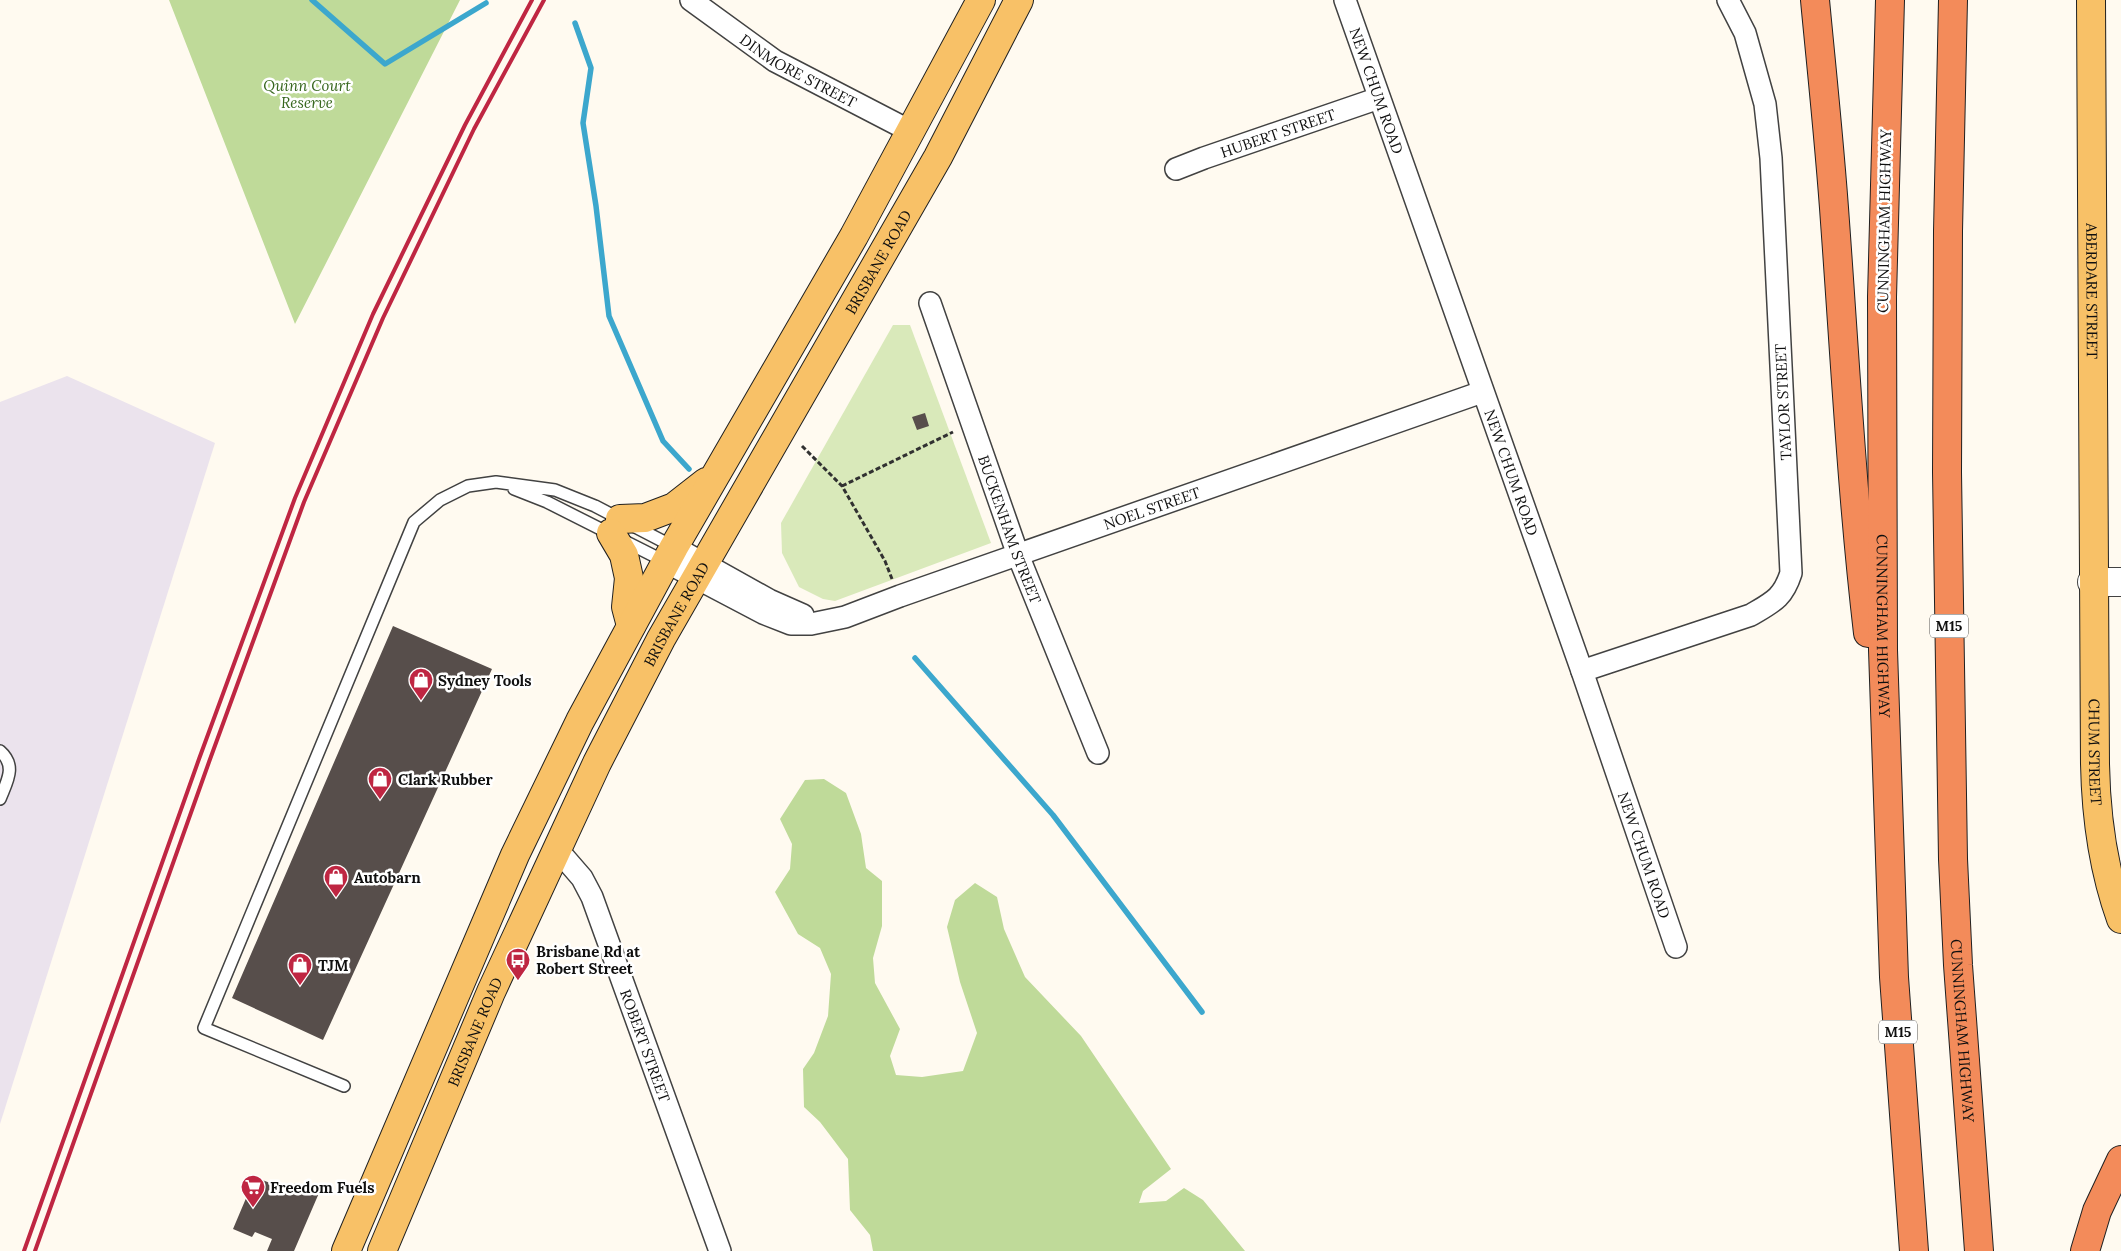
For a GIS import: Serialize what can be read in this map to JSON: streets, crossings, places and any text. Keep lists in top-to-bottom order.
{
  "streets": {
    "highway": ["CUNNINGHAM HIGHWAY", "M15"],
    "main road": ["BRISBANE ROAD", "ABERDARE STREET", "CHUM STREET"],
    "street": [
      "DINMORE STREET",
      "NEW CHUM ROAD",
      "HUBERT STREET",
      "TAYLOR STREET",
      "NOEL STREET",
      "BUCKENHAM STREET",
      "ROBERT STREET"
    ]
  },
  "crossings": [
    ["NEW CHUM ROAD", "HUBERT STREET"],
    ["NEW CHUM ROAD", "TAYLOR STREET"],
    ["NEW CHUM ROAD", "NOEL STREET"],
    ["BRISBANE ROAD", "NOEL STREET"],
    ["BRISBANE ROAD", "ROBERT STREET"],
    ["ABERDARE STREET", "CHUM STREET"],
    ["NOEL STREET", "BUCKENHAM STREET"]
  ],
  "parks": ["Quinn Court Reserve"],
  "places": {
    "shop": [
      "Sydney Tools",
      "Clark Rubber",
      "Autobarn",
      "TJM"
    ],
    "bus stop": ["Brisbane Rd at Robert Street"],
    "supermarket": ["Freedom Fuels"]
  }
}
